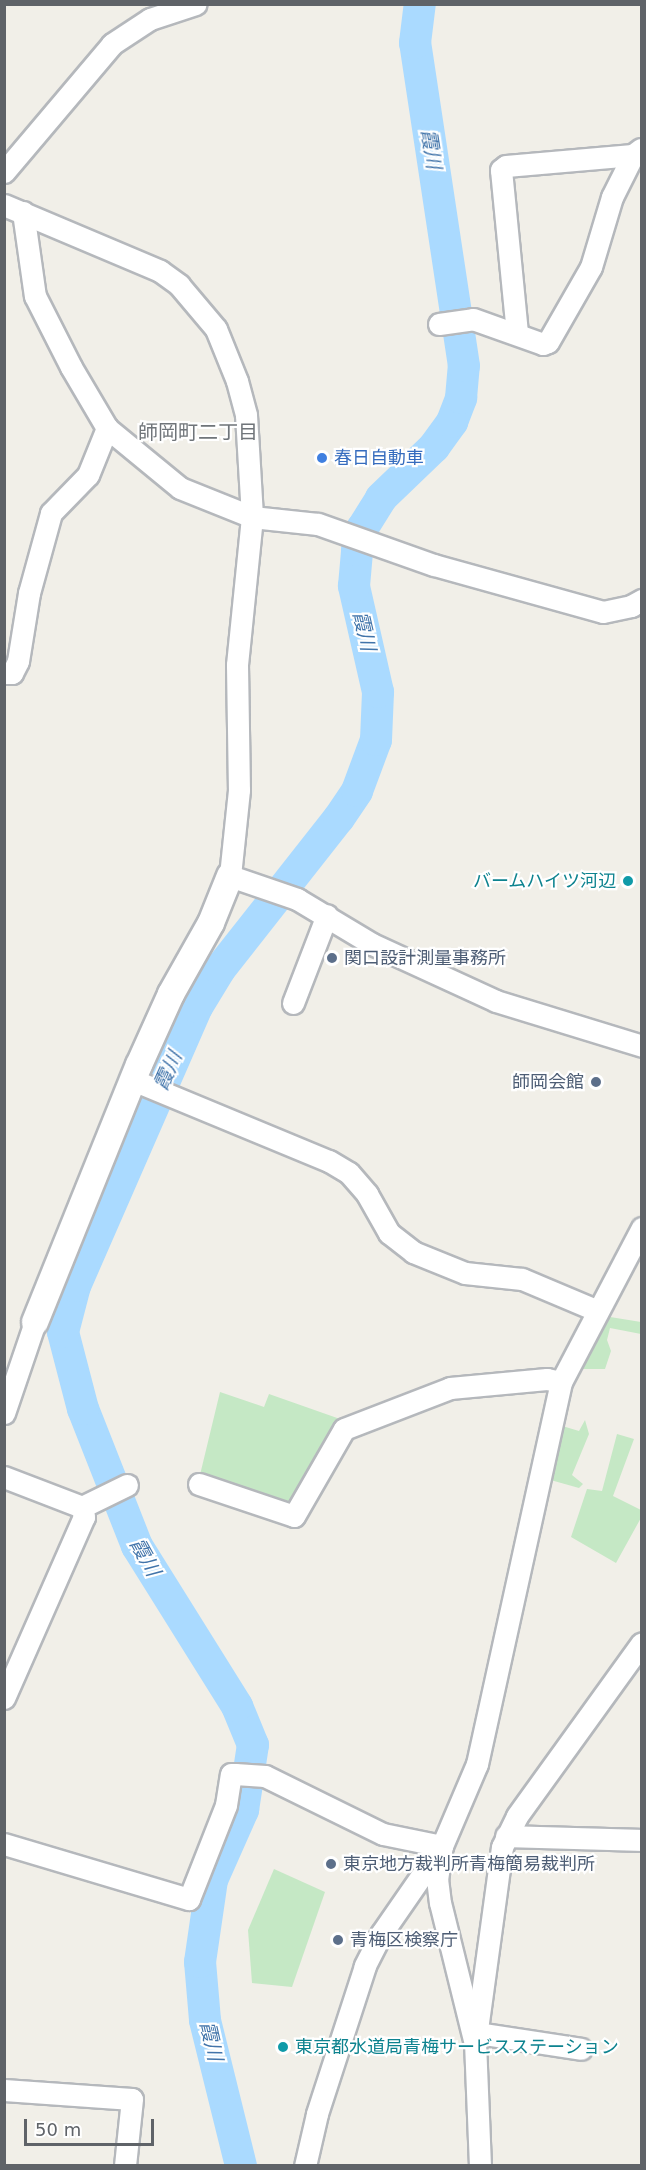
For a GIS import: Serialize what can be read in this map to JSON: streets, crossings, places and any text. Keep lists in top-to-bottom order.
{
  "districts": ["師岡町二丁目"],
  "water": ["霞川"],
  "places": [
    "春日自動車",
    "バームハイツ河辺",
    "関口設計測量事務所",
    "師岡会館",
    "東京地方裁判所青梅簡易裁判所",
    "青梅区検察庁",
    "東京都水道局青梅サービスステーション"
  ],
  "scale_bar": "50 m"
}
